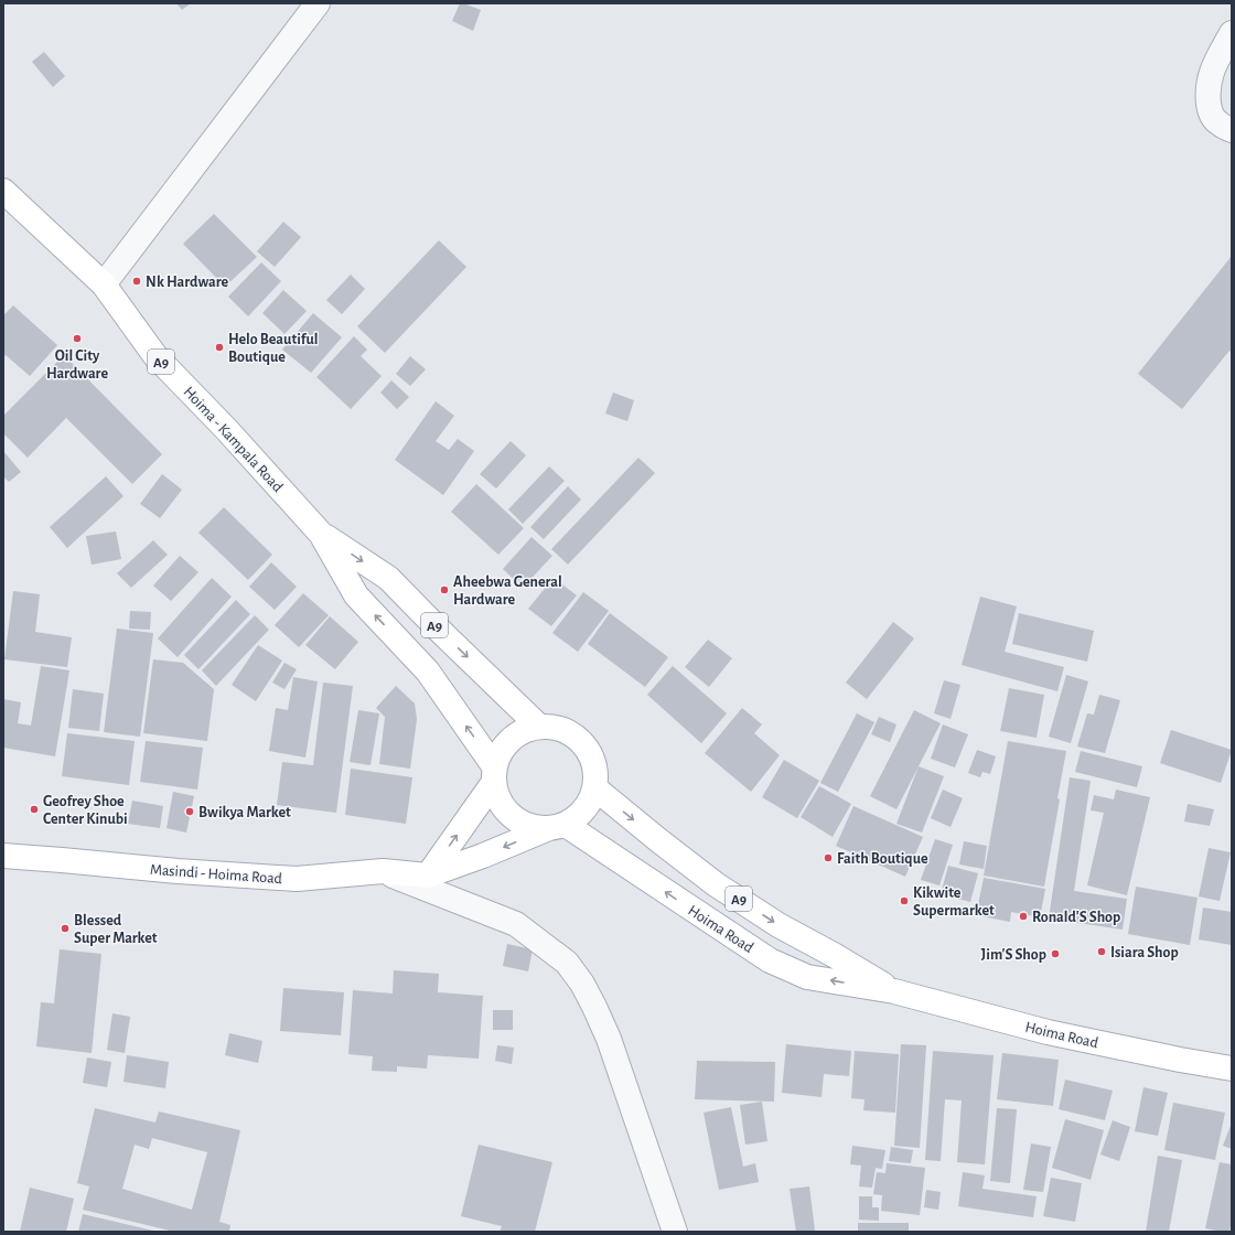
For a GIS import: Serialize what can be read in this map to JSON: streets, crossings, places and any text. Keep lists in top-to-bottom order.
{
  "streets": {
    "main road": [
      "A9",
      "Hoima - Kampala Road",
      "Masindi - Hoima Road",
      "Hoima Road"
    ]
  },
  "crossings": [
    ["A9", "Hoima - Kampala Road"],
    ["A9", "Masindi - Hoima Road"],
    ["A9", "Hoima Road"],
    ["Hoima - Kampala Road", "Masindi - Hoima Road"],
    ["Hoima - Kampala Road", "Hoima Road"],
    ["Masindi - Hoima Road", "Hoima Road"]
  ],
  "places": [
    "Nk Hardware",
    "Oil City Hardware",
    "Helo Beautiful Boutique",
    "Aheebwa General Hardware",
    "Geofrey Shoe Center Kinubi",
    "Bwikya Market",
    "Faith Boutique",
    "Kikwite Supermarket",
    "Ronald'S Shop",
    "Blessed Super Market",
    "Isiara Shop",
    "Jim'S Shop"
  ]
}
